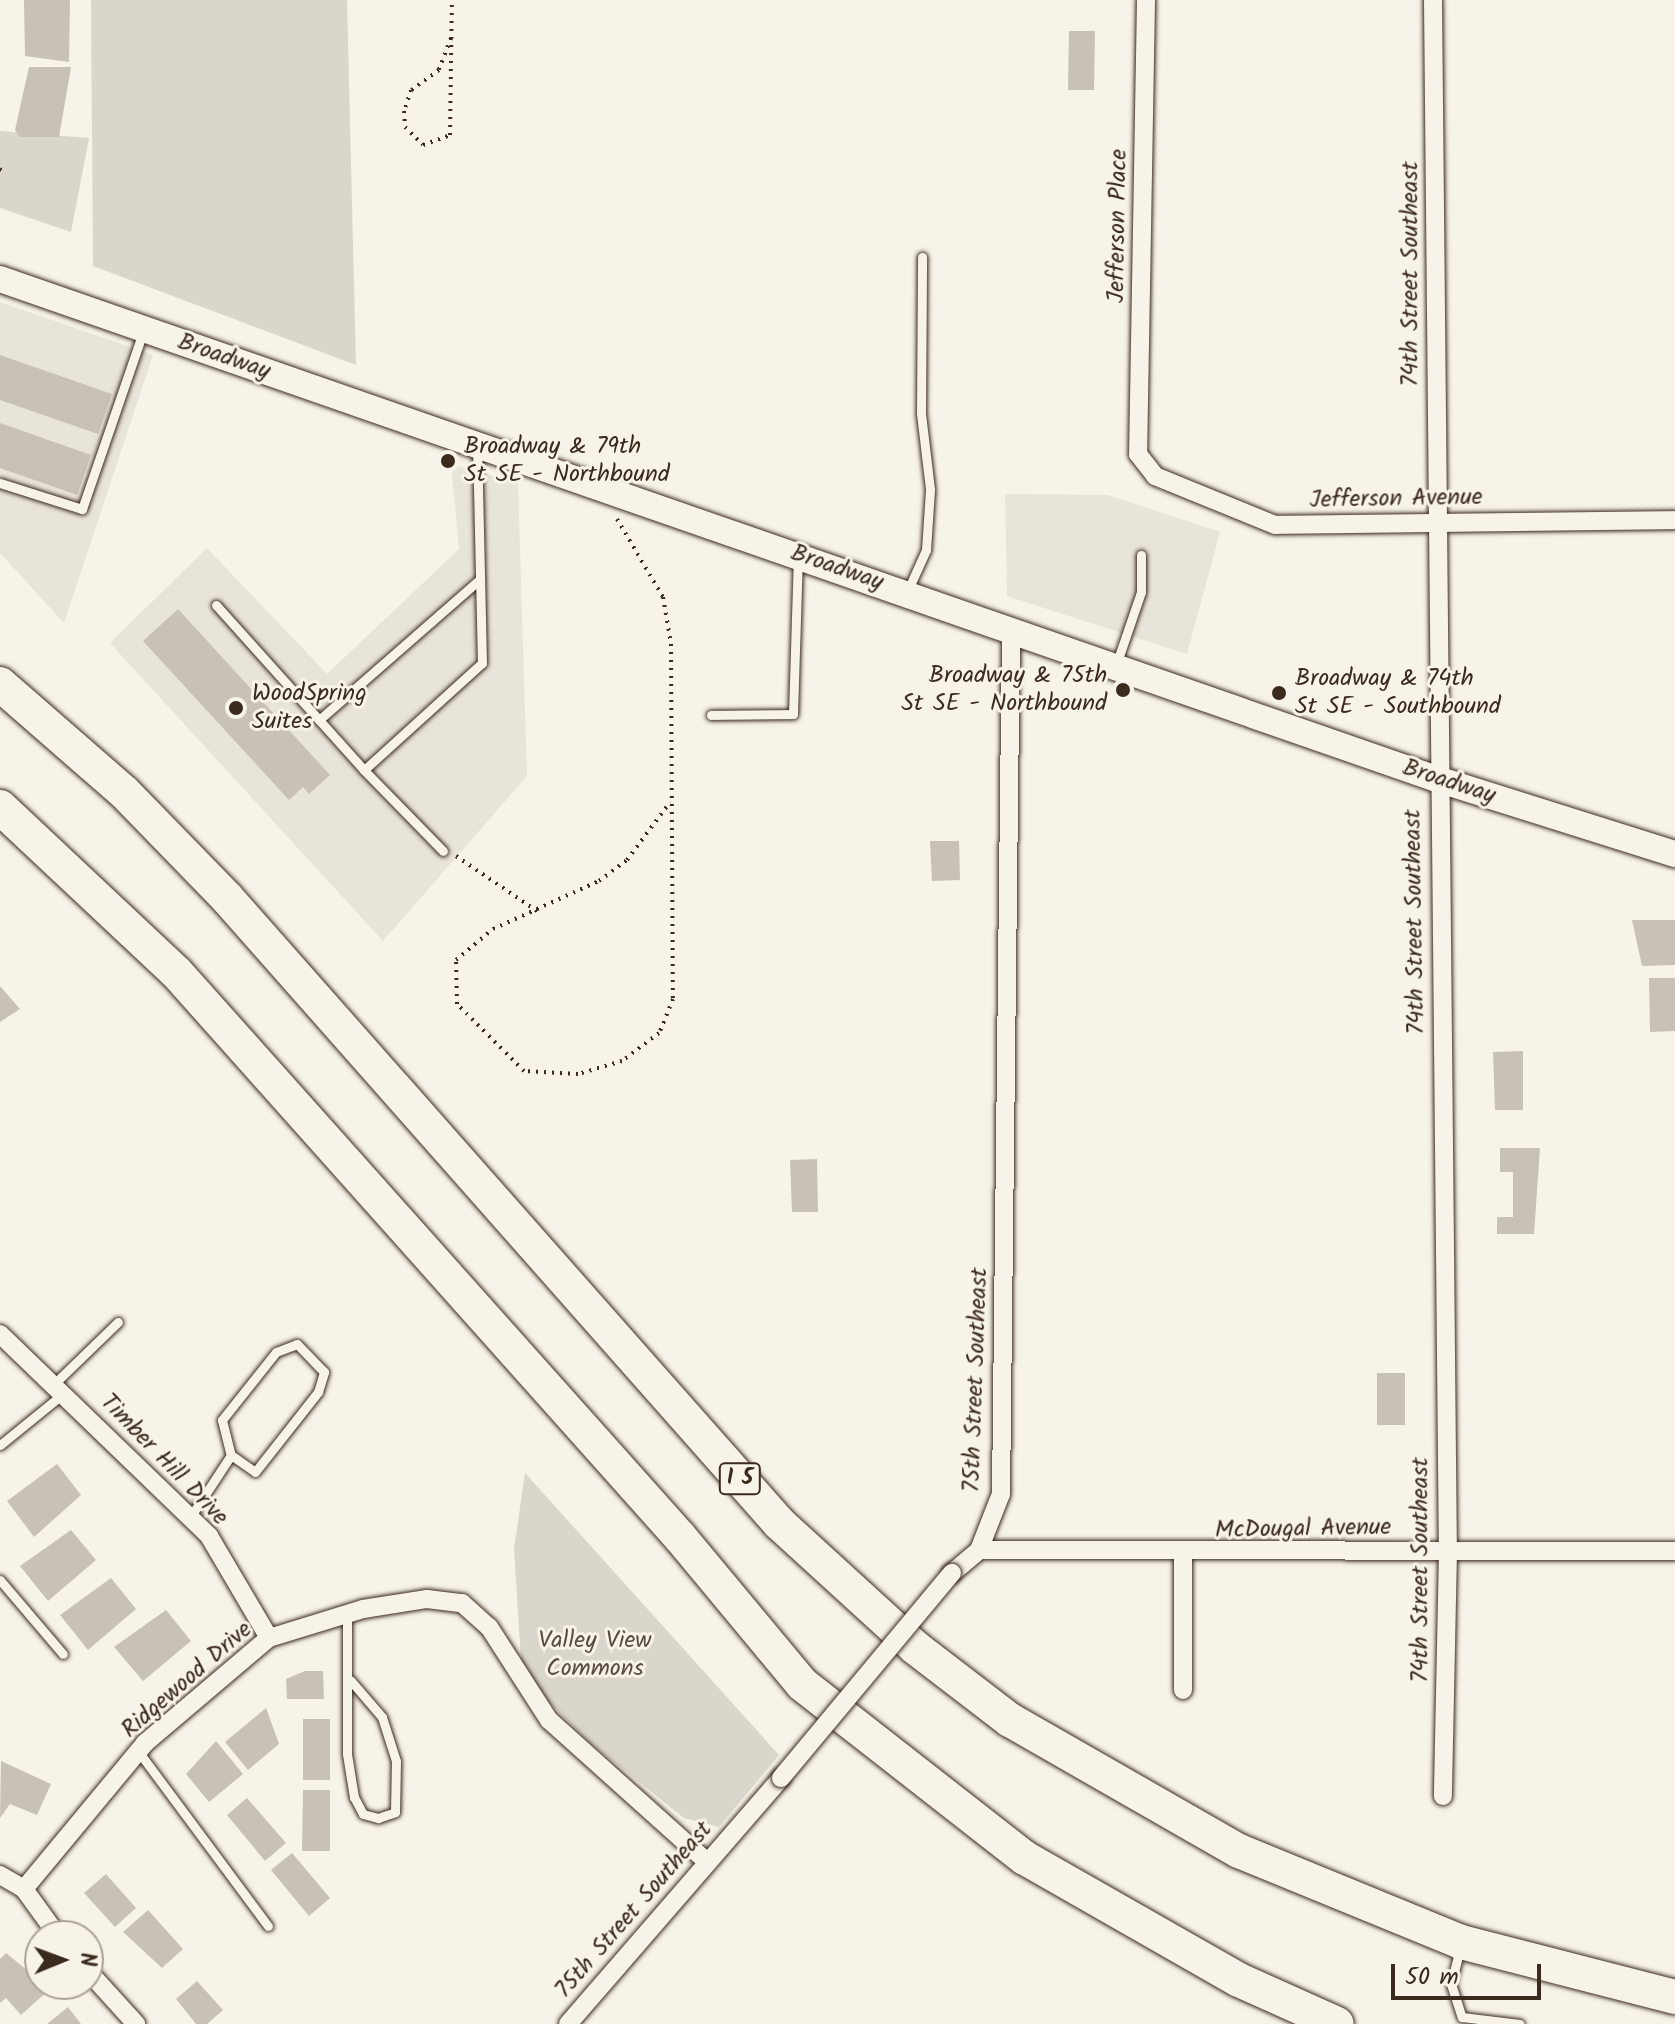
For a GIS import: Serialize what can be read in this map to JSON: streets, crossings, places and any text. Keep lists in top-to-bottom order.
{
  "streets": {
    "highway": ["I 5"],
    "street": [
      "Jefferson Place",
      "74th Street Southeast",
      "Broadway",
      "Jefferson Avenue",
      "75th Street Southeast",
      "Timber Hill Drive",
      "McDougal Avenue",
      "Ridgewood Drive"
    ]
  },
  "crossings": [
    ["Jefferson Place", "Jefferson Avenue"],
    ["74th Street Southeast", "Broadway"],
    ["74th Street Southeast", "Jefferson Avenue"],
    ["74th Street Southeast", "McDougal Avenue"],
    ["Broadway", "75th Street Southeast"],
    ["75th Street Southeast", "McDougal Avenue"],
    ["75th Street Southeast", "Ridgewood Drive"],
    ["Timber Hill Drive", "Ridgewood Drive"]
  ],
  "parks": ["Valley View Commons"],
  "places": [
    "Broadway & 79th St SE - Northbound",
    "Broadway & 75th St SE - Northbound",
    "Broadway & 74th St SE - Southbound",
    "WoodSpring Suites"
  ],
  "scale_bar": "50 m",
  "north": "right"
}
